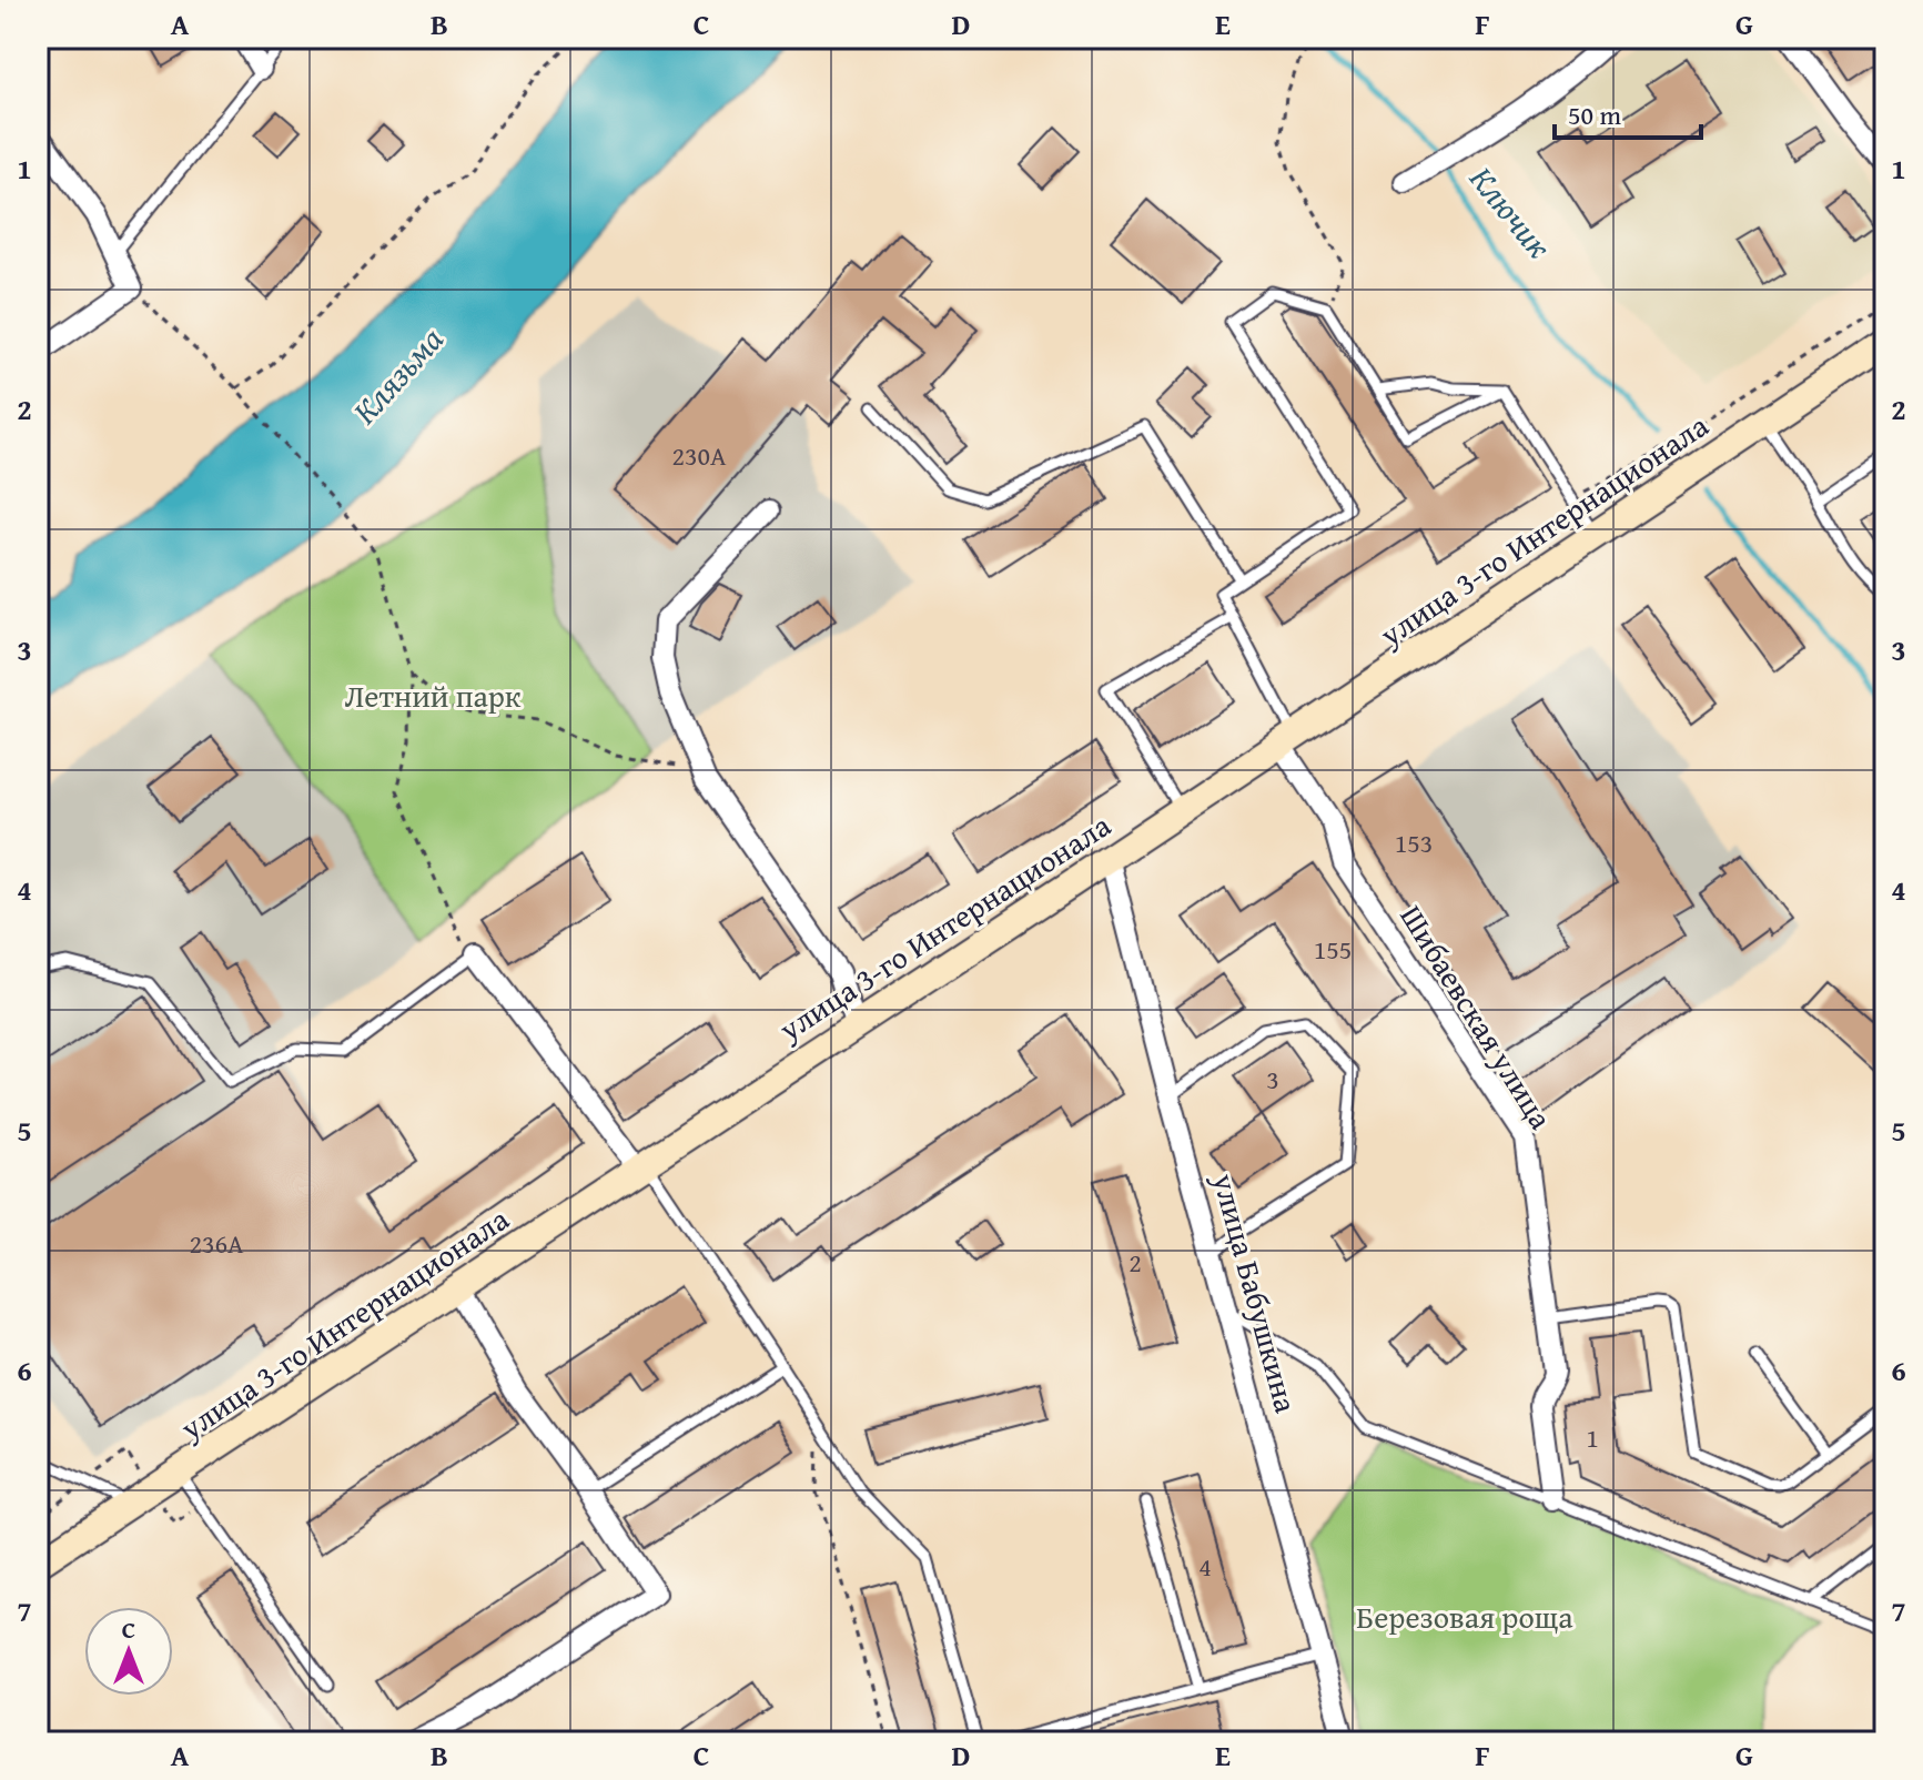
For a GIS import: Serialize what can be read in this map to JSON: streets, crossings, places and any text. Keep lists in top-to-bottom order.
{
  "streets": {
    "main road": ["улица 3-го Интернационала"],
    "street": ["Шибаевская улица", "улица Бабушкина"]
  },
  "crossings": [
    ["улица 3-го Интернационала", "Шибаевская улица"],
    ["улица 3-го Интернационала", "улица Бабушкина"]
  ],
  "water": ["Ключик", "Клязьма"],
  "parks": ["Летний парк", "Березовая роща"],
  "house_numbers": [
    "230А",
    "153",
    "155",
    "3",
    "236А",
    "2",
    "1",
    "4"
  ],
  "scale_bar": "50 m",
  "north": "top",
  "grid": {
    "columns": [
      "A",
      "B",
      "C",
      "D",
      "E",
      "F",
      "G"
    ],
    "rows": [
      "1",
      "2",
      "3",
      "4",
      "5",
      "6",
      "7"
    ]
  }
}
